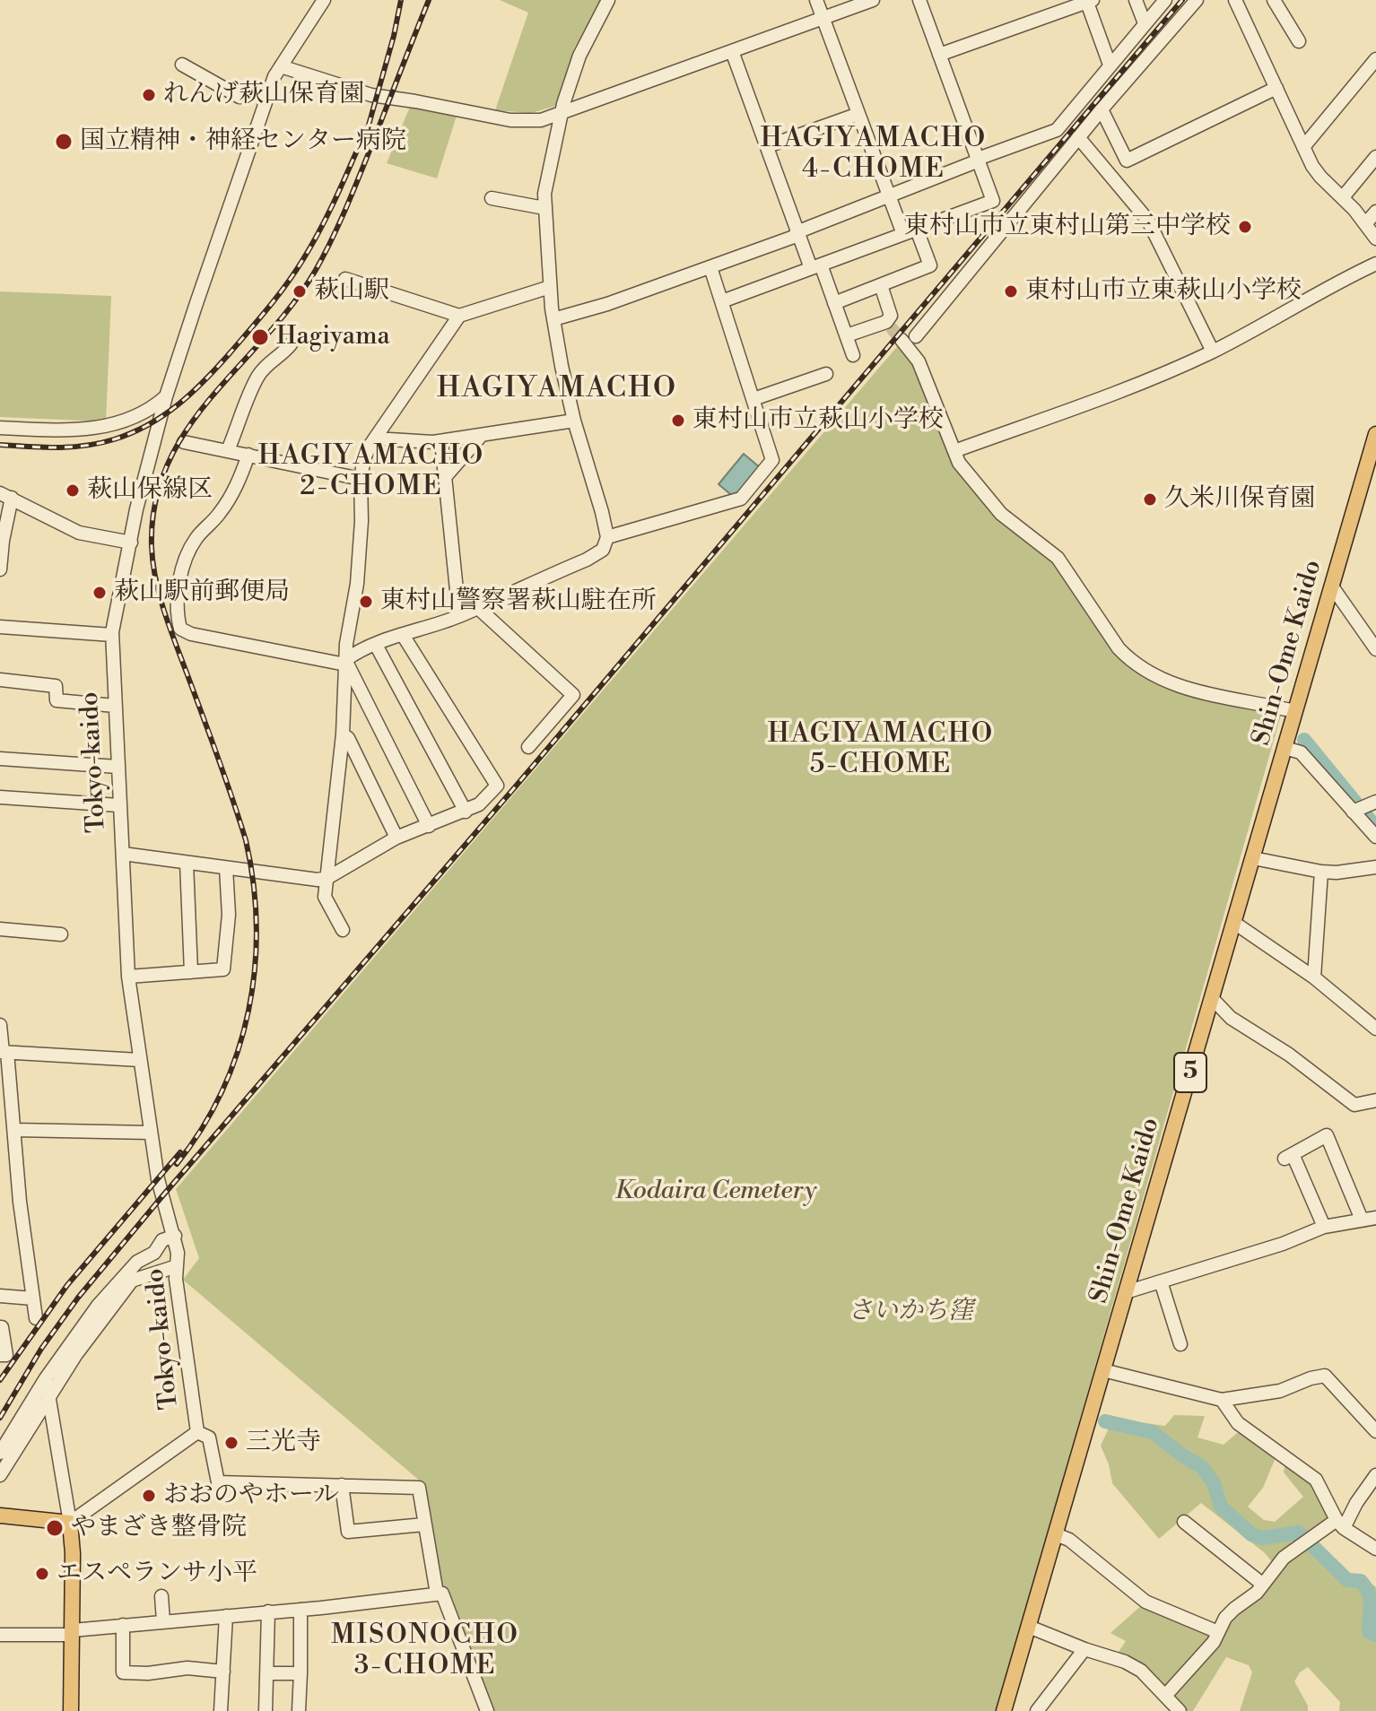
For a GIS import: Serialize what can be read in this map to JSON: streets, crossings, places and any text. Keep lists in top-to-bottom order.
{
  "streets": {
    "main road": ["Shin-Ome Kaido", "5"],
    "street": ["Tokyo-kaido"]
  },
  "districts": [
    "HAGIYAMACHO 4-CHOME",
    "HAGIYAMACHO",
    "HAGIYAMACHO 2-CHOME",
    "HAGIYAMACHO 5-CHOME",
    "MISONOCHO 3-CHOME"
  ],
  "parks": ["Kodaira Cemetery", "さいかち窪"],
  "places": [
    "れんげ萩山保育園",
    "国立精神・神経センター病院",
    "東村山市立東村山第三中学校",
    "萩山駅",
    "東村山市立東萩山小学校",
    "Hagiyama",
    "東村山市立萩山小学校",
    "萩山保線区",
    "久米川保育園",
    "萩山駅前郵便局",
    "東村山警察署萩山駐在所",
    "三光寺",
    "おおのやホール",
    "やまざき整骨院",
    "エスペランサ小平"
  ]
}
